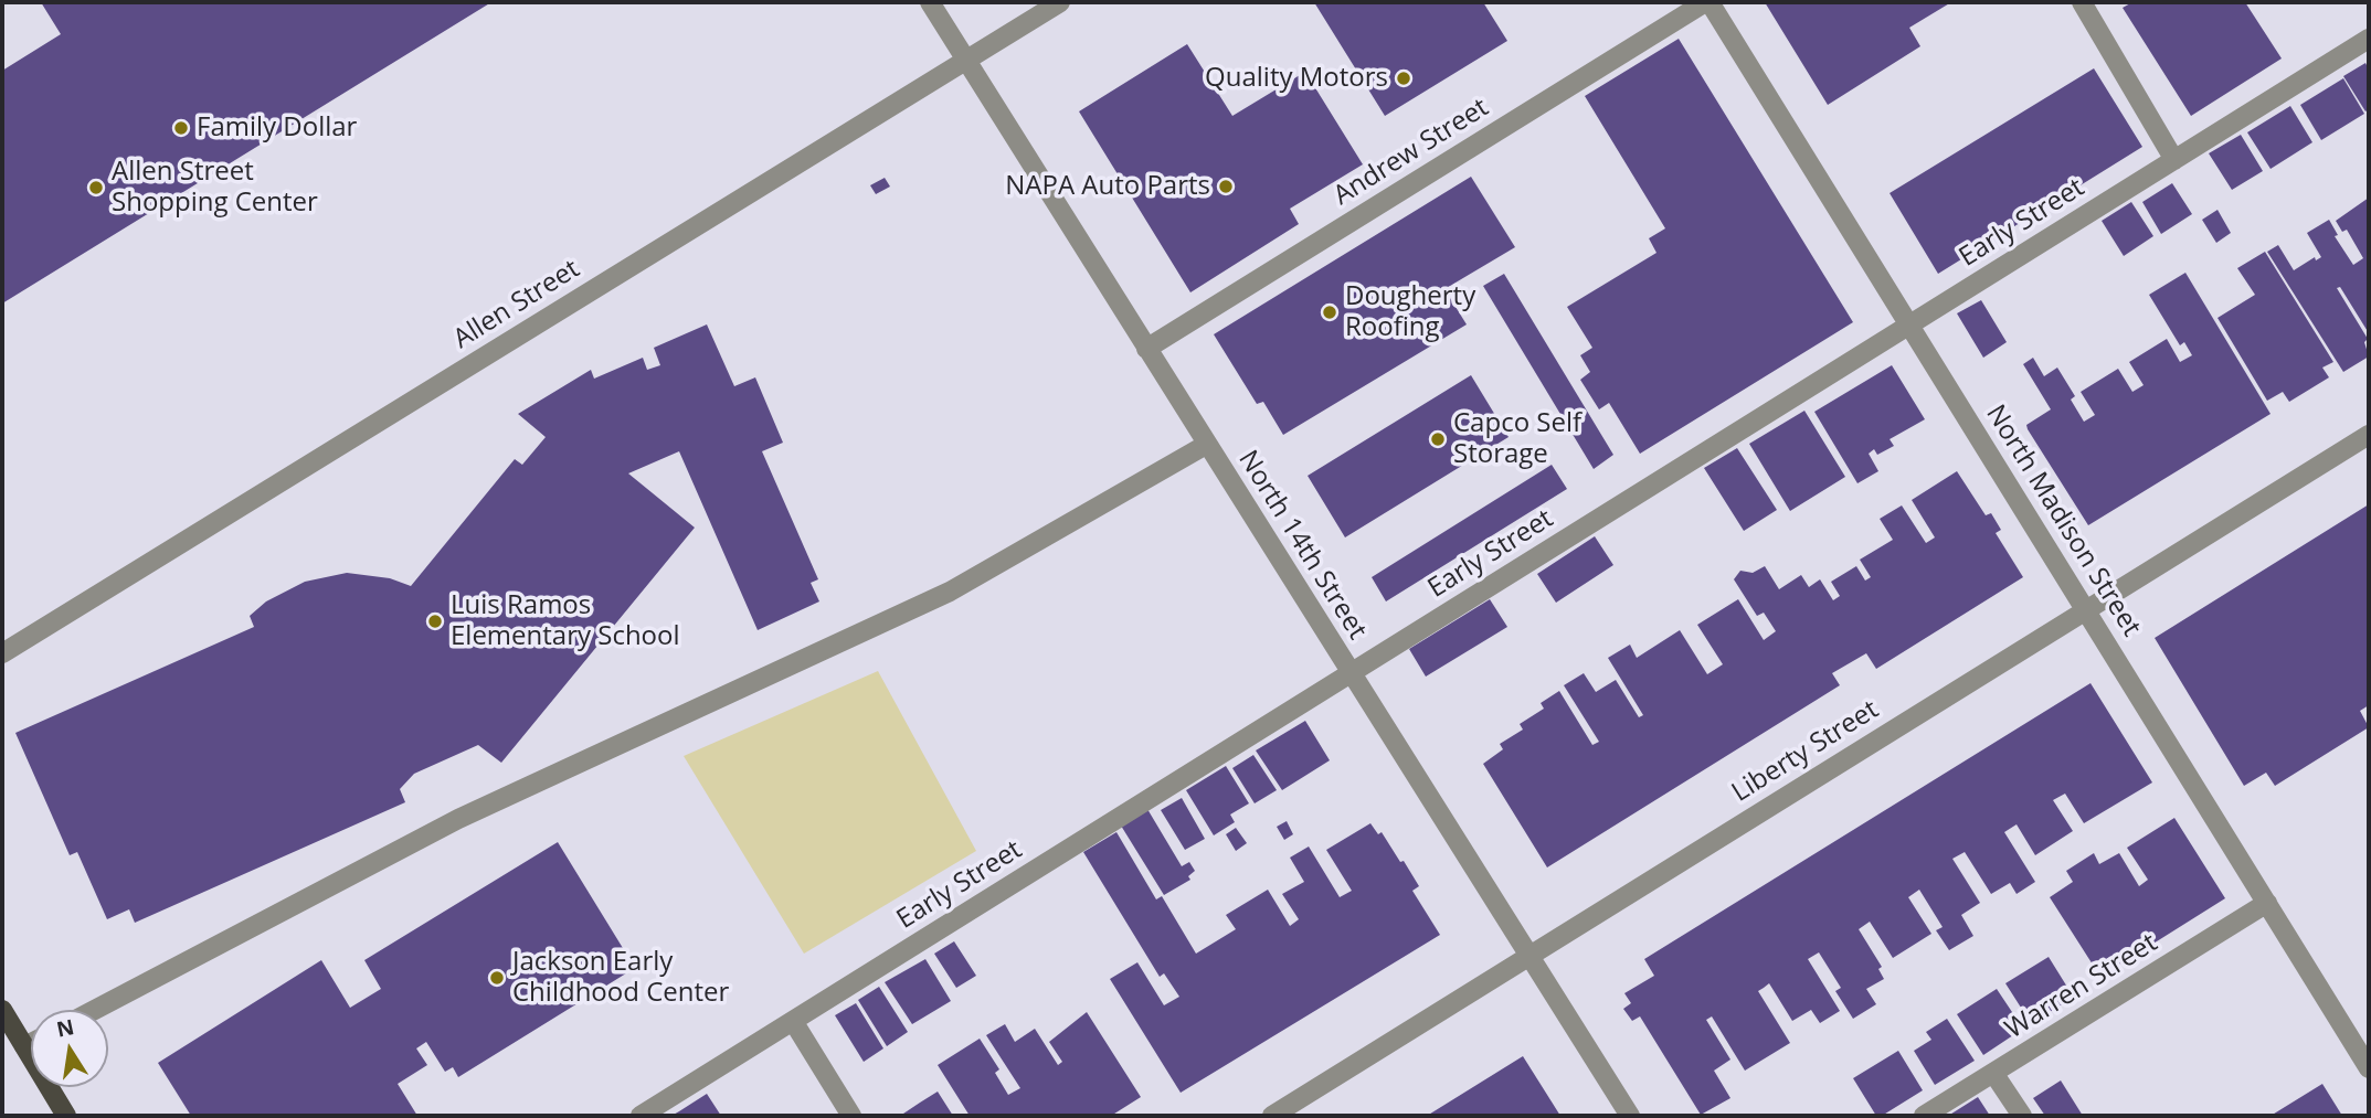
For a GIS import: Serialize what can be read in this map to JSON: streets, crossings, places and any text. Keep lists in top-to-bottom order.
{
  "streets": {
    "street": [
      "Andrew Street",
      "Early Street",
      "Allen Street",
      "North Madison Street",
      "North 14th Street",
      "Liberty Street",
      "Warren Street"
    ]
  },
  "crossings": [
    ["Andrew Street", "North Madison Street"],
    ["Andrew Street", "North 14th Street"],
    ["Early Street", "North Madison Street"],
    ["Early Street", "North 14th Street"],
    ["Allen Street", "North 14th Street"],
    ["North Madison Street", "Liberty Street"],
    ["North Madison Street", "Warren Street"],
    ["North 14th Street", "Liberty Street"]
  ],
  "places": [
    "Quality Motors",
    "Family Dollar",
    "NAPA Auto Parts",
    "Allen Street Shopping Center",
    "Dougherty Roofing",
    "Capco Self Storage",
    "Luis Ramos Elementary School",
    "Jackson Early Childhood Center"
  ],
  "north": "top"
}
